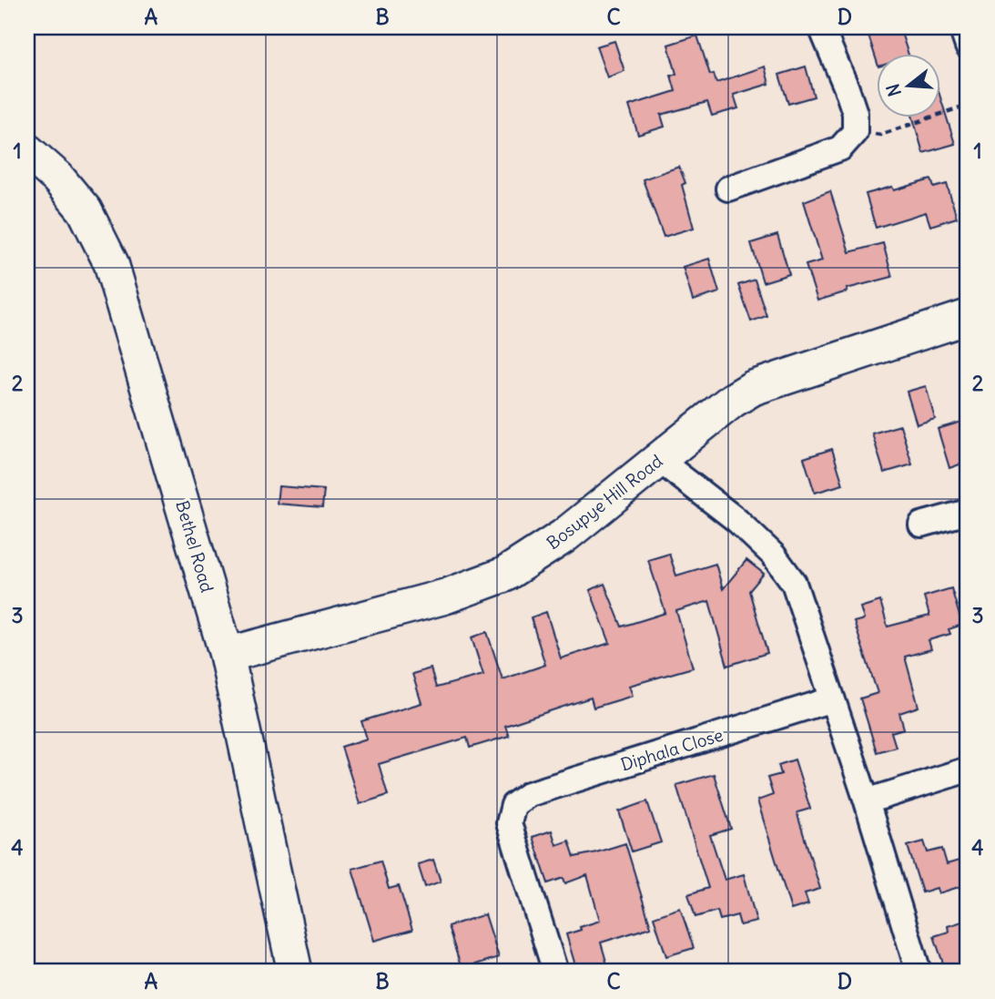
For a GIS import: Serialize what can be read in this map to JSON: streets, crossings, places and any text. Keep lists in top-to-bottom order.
{
  "streets": {
    "street": ["Bosupye Hill Road", "Bethel Road", "Diphala Close"]
  },
  "crossings": [
    ["Bosupye Hill Road", "Bethel Road"]
  ],
  "north": "left",
  "grid": {
    "columns": [
      "A",
      "B",
      "C",
      "D"
    ],
    "rows": [
      "1",
      "2",
      "3",
      "4"
    ]
  }
}
